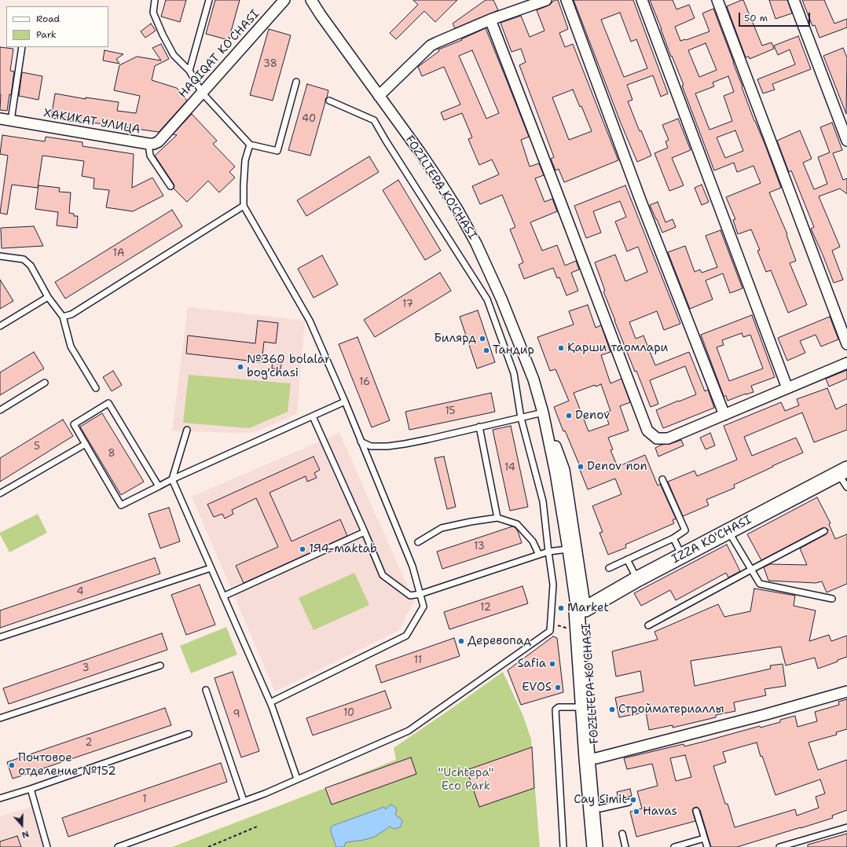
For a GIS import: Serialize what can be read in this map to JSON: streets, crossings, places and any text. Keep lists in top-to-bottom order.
{
  "streets": {
    "main road": ["FOZILTEPA KO'CHASI", "IZZA KO'CHASI"],
    "street": ["HAQIQAT KO'CHASI", "ХАКИКАТ УЛИЦА"]
  },
  "crossings": [
    ["HAQIQAT KO'CHASI", "ХАКИКАТ УЛИЦА"],
    ["FOZILTEPA KO'CHASI", "IZZA KO'CHASI"]
  ],
  "parks": ["\"Uchtepa\" Eco Park"],
  "places": [
    "Билярд",
    "Қарши таомлари",
    "Тандир",
    "№360 bolalar bog'chasi",
    "Denov",
    "Denov non",
    "194-maktab",
    "Market",
    "Деревопад",
    "Safia",
    "EVOS",
    "Стройматериаллы",
    "Почтовое отделение №152",
    "Cay Simit",
    "Havas"
  ],
  "house_numbers": [
    "38",
    "40",
    "1А",
    "17",
    "16",
    "15",
    "5",
    "8",
    "14",
    "13",
    "4",
    "12",
    "11",
    "3",
    "10",
    "9",
    "2",
    "1"
  ],
  "legend": ["Road", "Park"],
  "scale_bar": "50 m",
  "north": "bottom"
}
